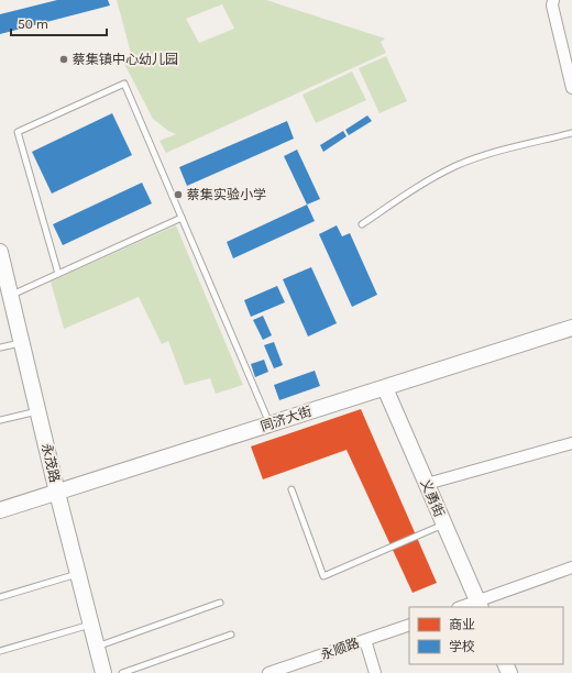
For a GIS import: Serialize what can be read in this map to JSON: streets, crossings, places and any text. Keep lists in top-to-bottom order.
{
  "streets": {
    "street": [
      "同济大街",
      "永茂路",
      "义勇街",
      "永顺路"
    ]
  },
  "crossings": [
    ["同济大街", "永茂路"],
    ["同济大街", "义勇街"]
  ],
  "places": ["蔡集镇中心幼儿园", "蔡集实验小学"],
  "legend": ["商业", "学校"],
  "scale_bar": "50 m"
}
